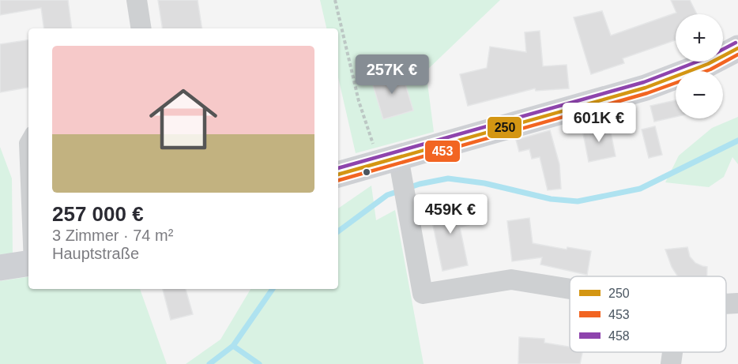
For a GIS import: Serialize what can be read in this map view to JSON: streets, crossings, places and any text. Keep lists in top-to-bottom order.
{
  "lines": ["transit line 458", "transit line 250", "transit line 453"],
  "legend": ["250", "453", "458"],
  "page": {
    "map_buttons": ["+", "−"],
    "list": [
      {
        "name": "257 000 €",
        "note": "3 Zimmer · 74 m² · Hauptstraße"
      }
    ],
    "price": ["257K €", "601K €", "459K €"]
  }
}
